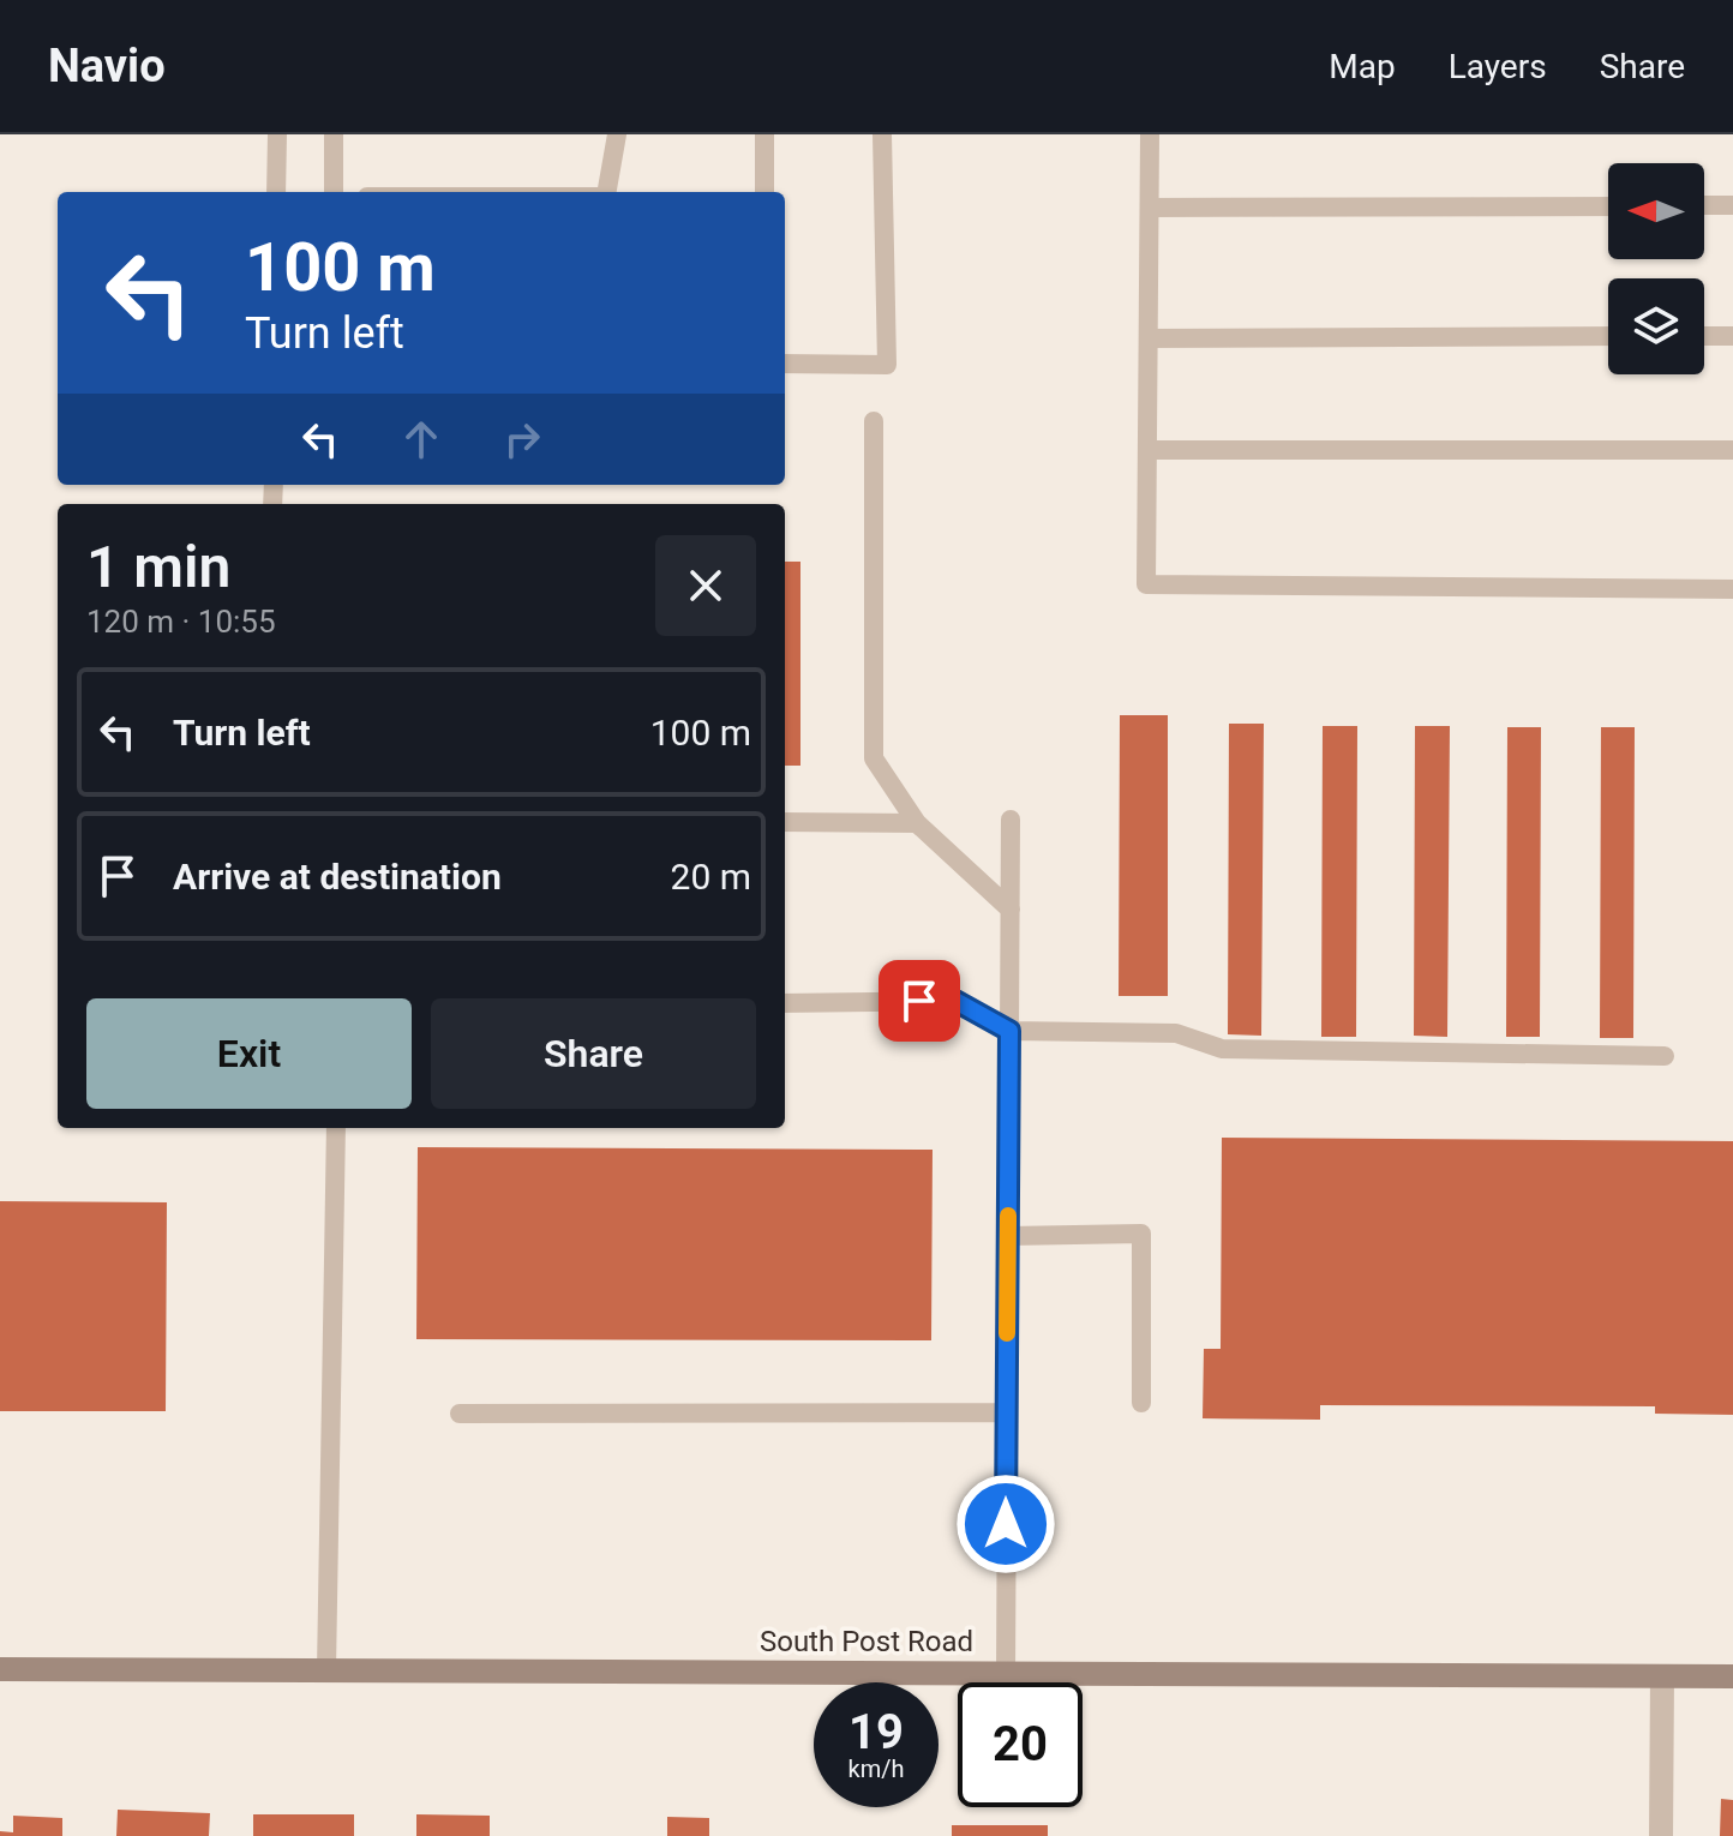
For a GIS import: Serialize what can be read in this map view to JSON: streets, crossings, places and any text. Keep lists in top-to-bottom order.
{
  "streets": {
    "main road": ["South Post Road"]
  },
  "north": "left",
  "page": {
    "header": "Navio",
    "nav": ["Map", "Layers", "Share"],
    "turn": ["100 m", "Turn left"],
    "heading": ["1 min", "120 m · 10:55"],
    "list": [
      {
        "name": "Turn left",
        "value": "100 m"
      },
      {
        "name": "Arrive at destination",
        "value": "20 m"
      }
    ],
    "buttons": ["Exit", "Share"],
    "speed": "19 km/h",
    "limit": "20"
  }
}
